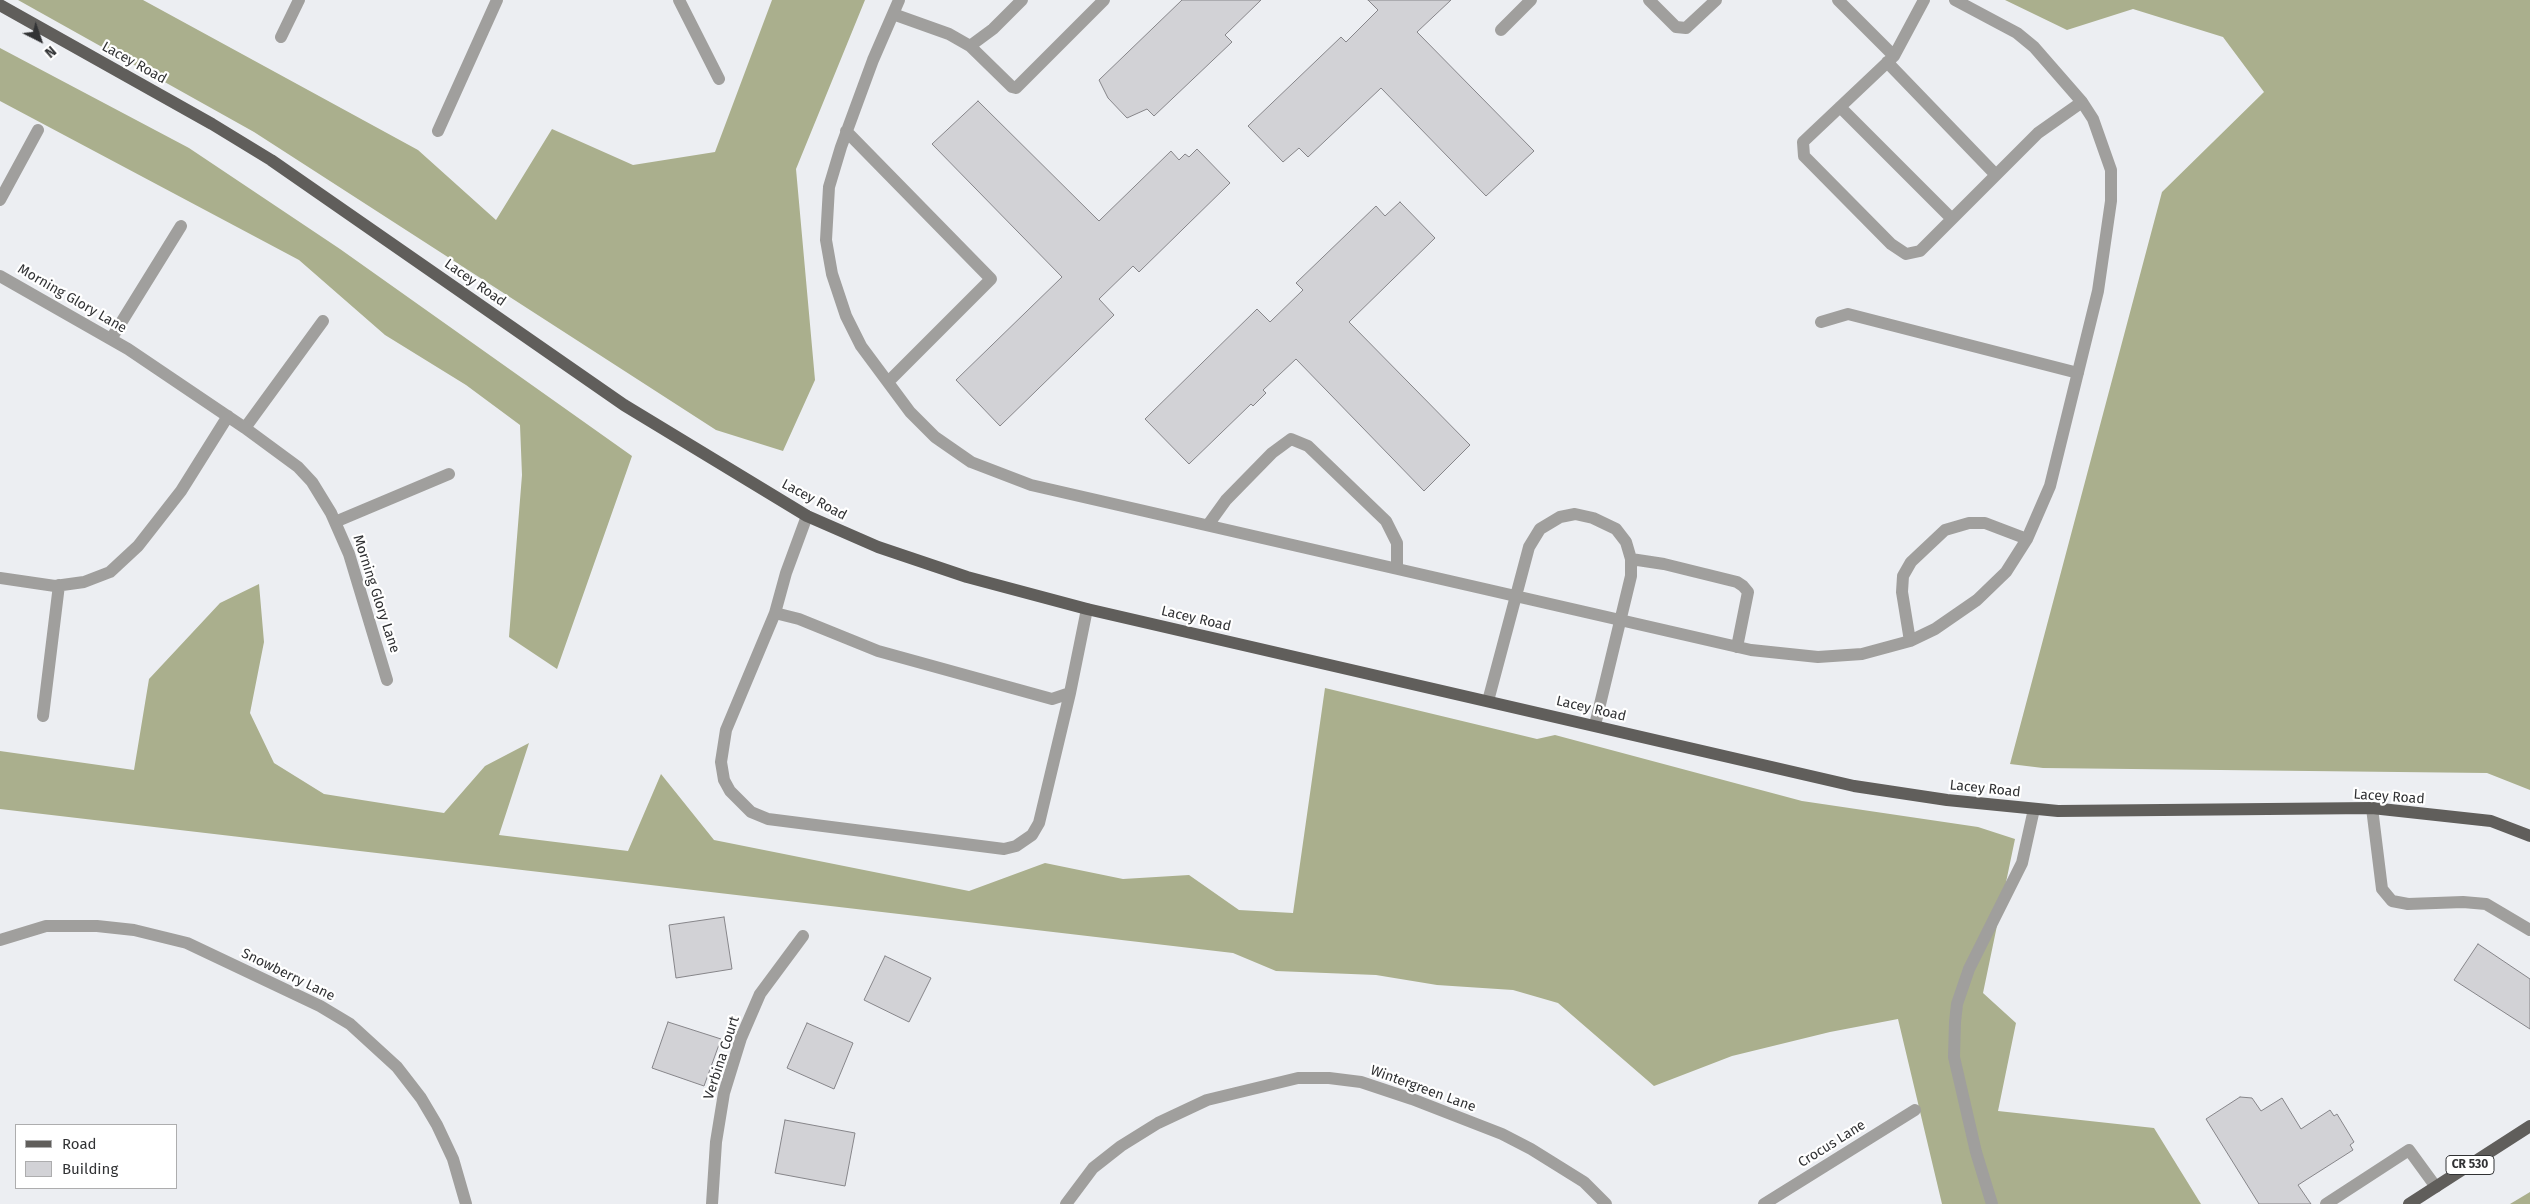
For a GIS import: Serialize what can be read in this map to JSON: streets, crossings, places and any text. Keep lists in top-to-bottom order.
{
  "streets": {
    "main road": ["Lacey Road", "CR 530"],
    "street": [
      "Morning Glory Lane",
      "Snowberry Lane",
      "Verbina Court",
      "Wintergreen Lane",
      "Crocus Lane"
    ]
  },
  "legend": ["Road", "Building"],
  "north": "bottom right"
}
